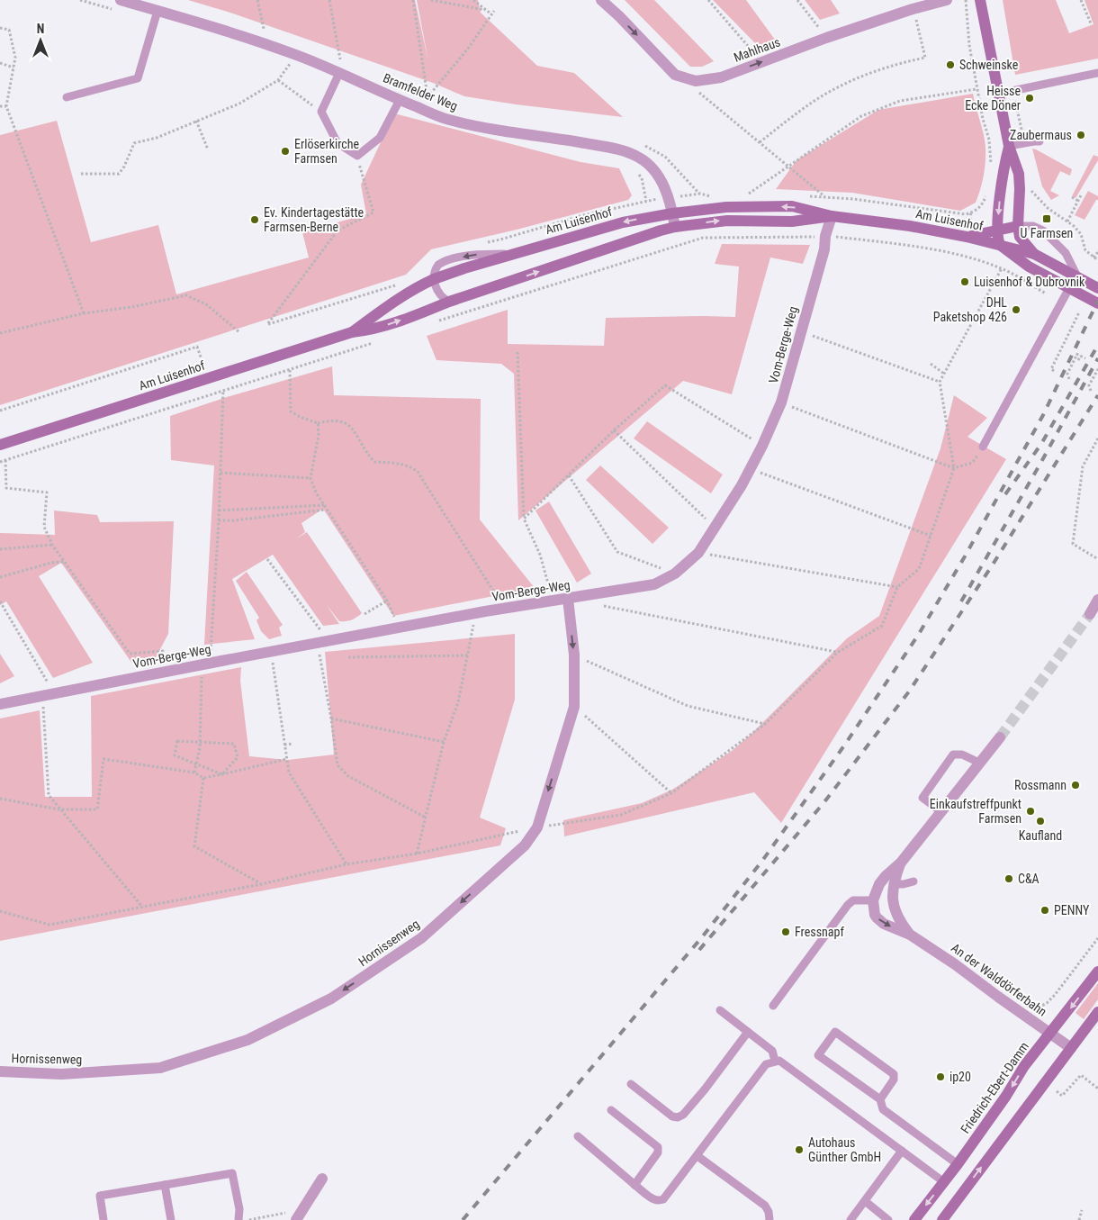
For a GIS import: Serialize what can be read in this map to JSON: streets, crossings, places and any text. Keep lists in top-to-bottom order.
{
  "streets": {
    "main road": ["Am Luisenhof", "Friedrich-Ebert-Damm"],
    "street": [
      "Mahlhaus",
      "Bramfelder Weg",
      "Vom-Berge-Weg",
      "Hornissenweg",
      "An der Walddörferbahn"
    ]
  },
  "crossings": [
    ["Bramfelder Weg", "Am Luisenhof"],
    ["Am Luisenhof", "Vom-Berge-Weg"],
    ["Vom-Berge-Weg", "Hornissenweg"],
    ["An der Walddörferbahn", "Friedrich-Ebert-Damm"]
  ],
  "one_way": ["Mahlhaus", "Hornissenweg"],
  "places": {
    "other": [
      "Schweinske",
      "Heisse Ecke Döner",
      "Zaubermaus",
      "Erlöserkirche Farmsen",
      "Ev. Kindertagestätte Farmsen-Berne",
      "Luisenhof & Dubrovnik",
      "DHL Paketshop 426",
      "Rossmann",
      "Einkaufstreffpunkt Farmsen",
      "Kaufland",
      "C&A",
      "PENNY",
      "Fressnapf",
      "ip20",
      "Autohaus Günther GmbH"
    ],
    "transit": ["U Farmsen"]
  },
  "north": "top"
}
